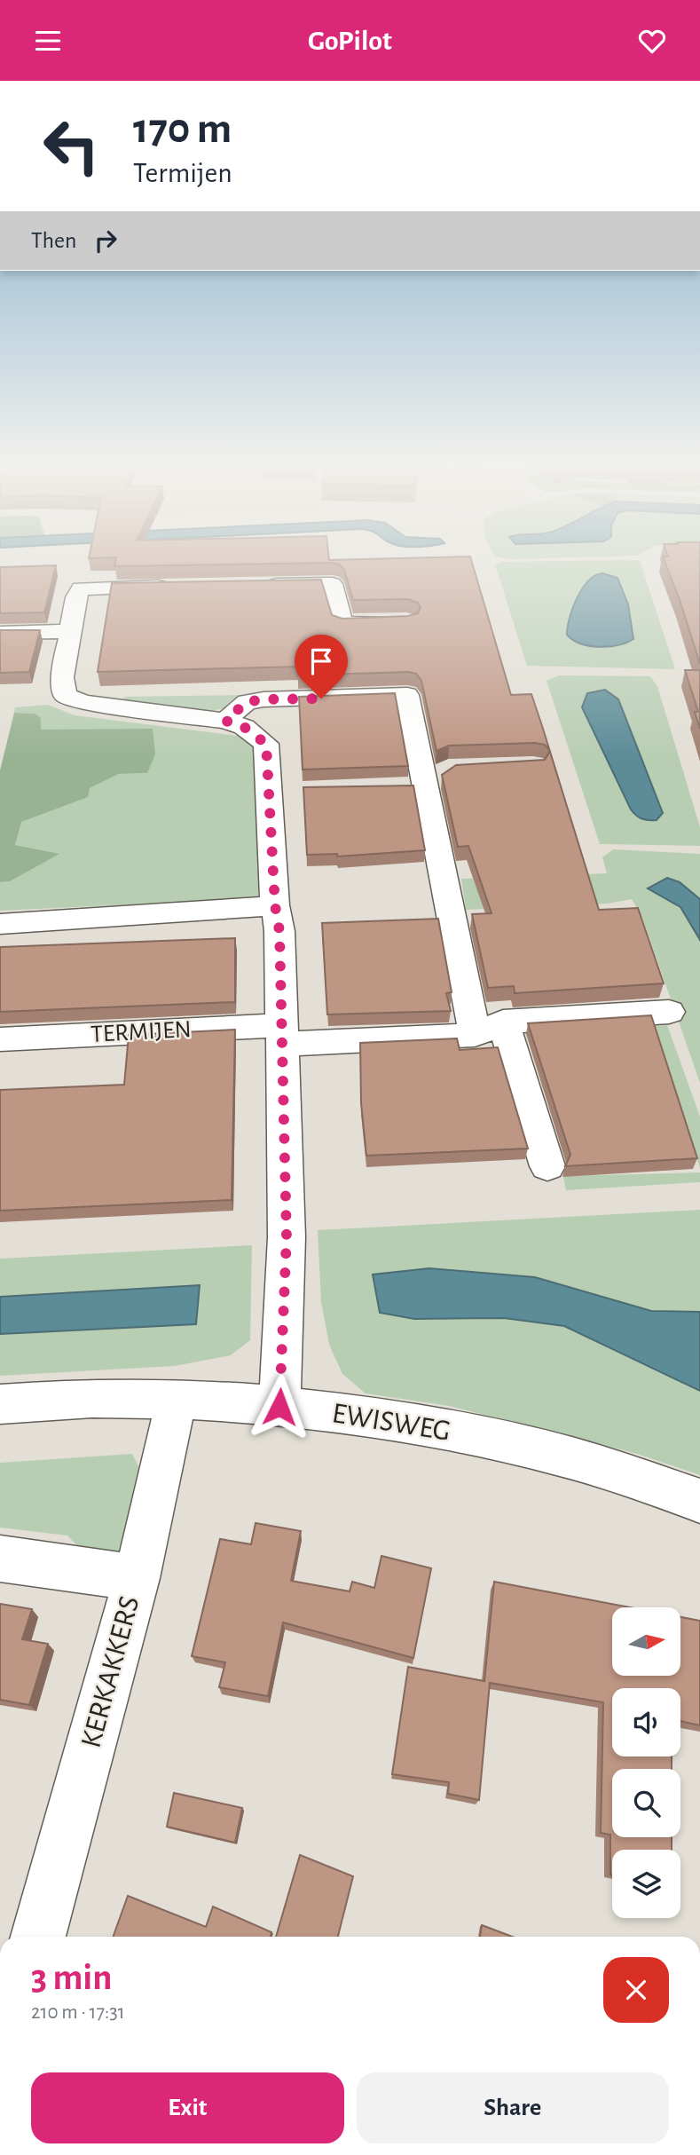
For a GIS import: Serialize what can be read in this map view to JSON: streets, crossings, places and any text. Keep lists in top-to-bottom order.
{
  "streets": {
    "street": ["TERMIJEN", "EWISWEG", "KERKAKKERS"]
  },
  "crossings": [
    ["EWISWEG", "KERKAKKERS"]
  ],
  "north": "right",
  "page": {
    "header": "GoPilot",
    "turn": ["170 m", "Termijen"],
    "then": "Then",
    "heading": ["3 min", "210 m · 17:31"],
    "buttons": ["Exit", "Share"]
  }
}
